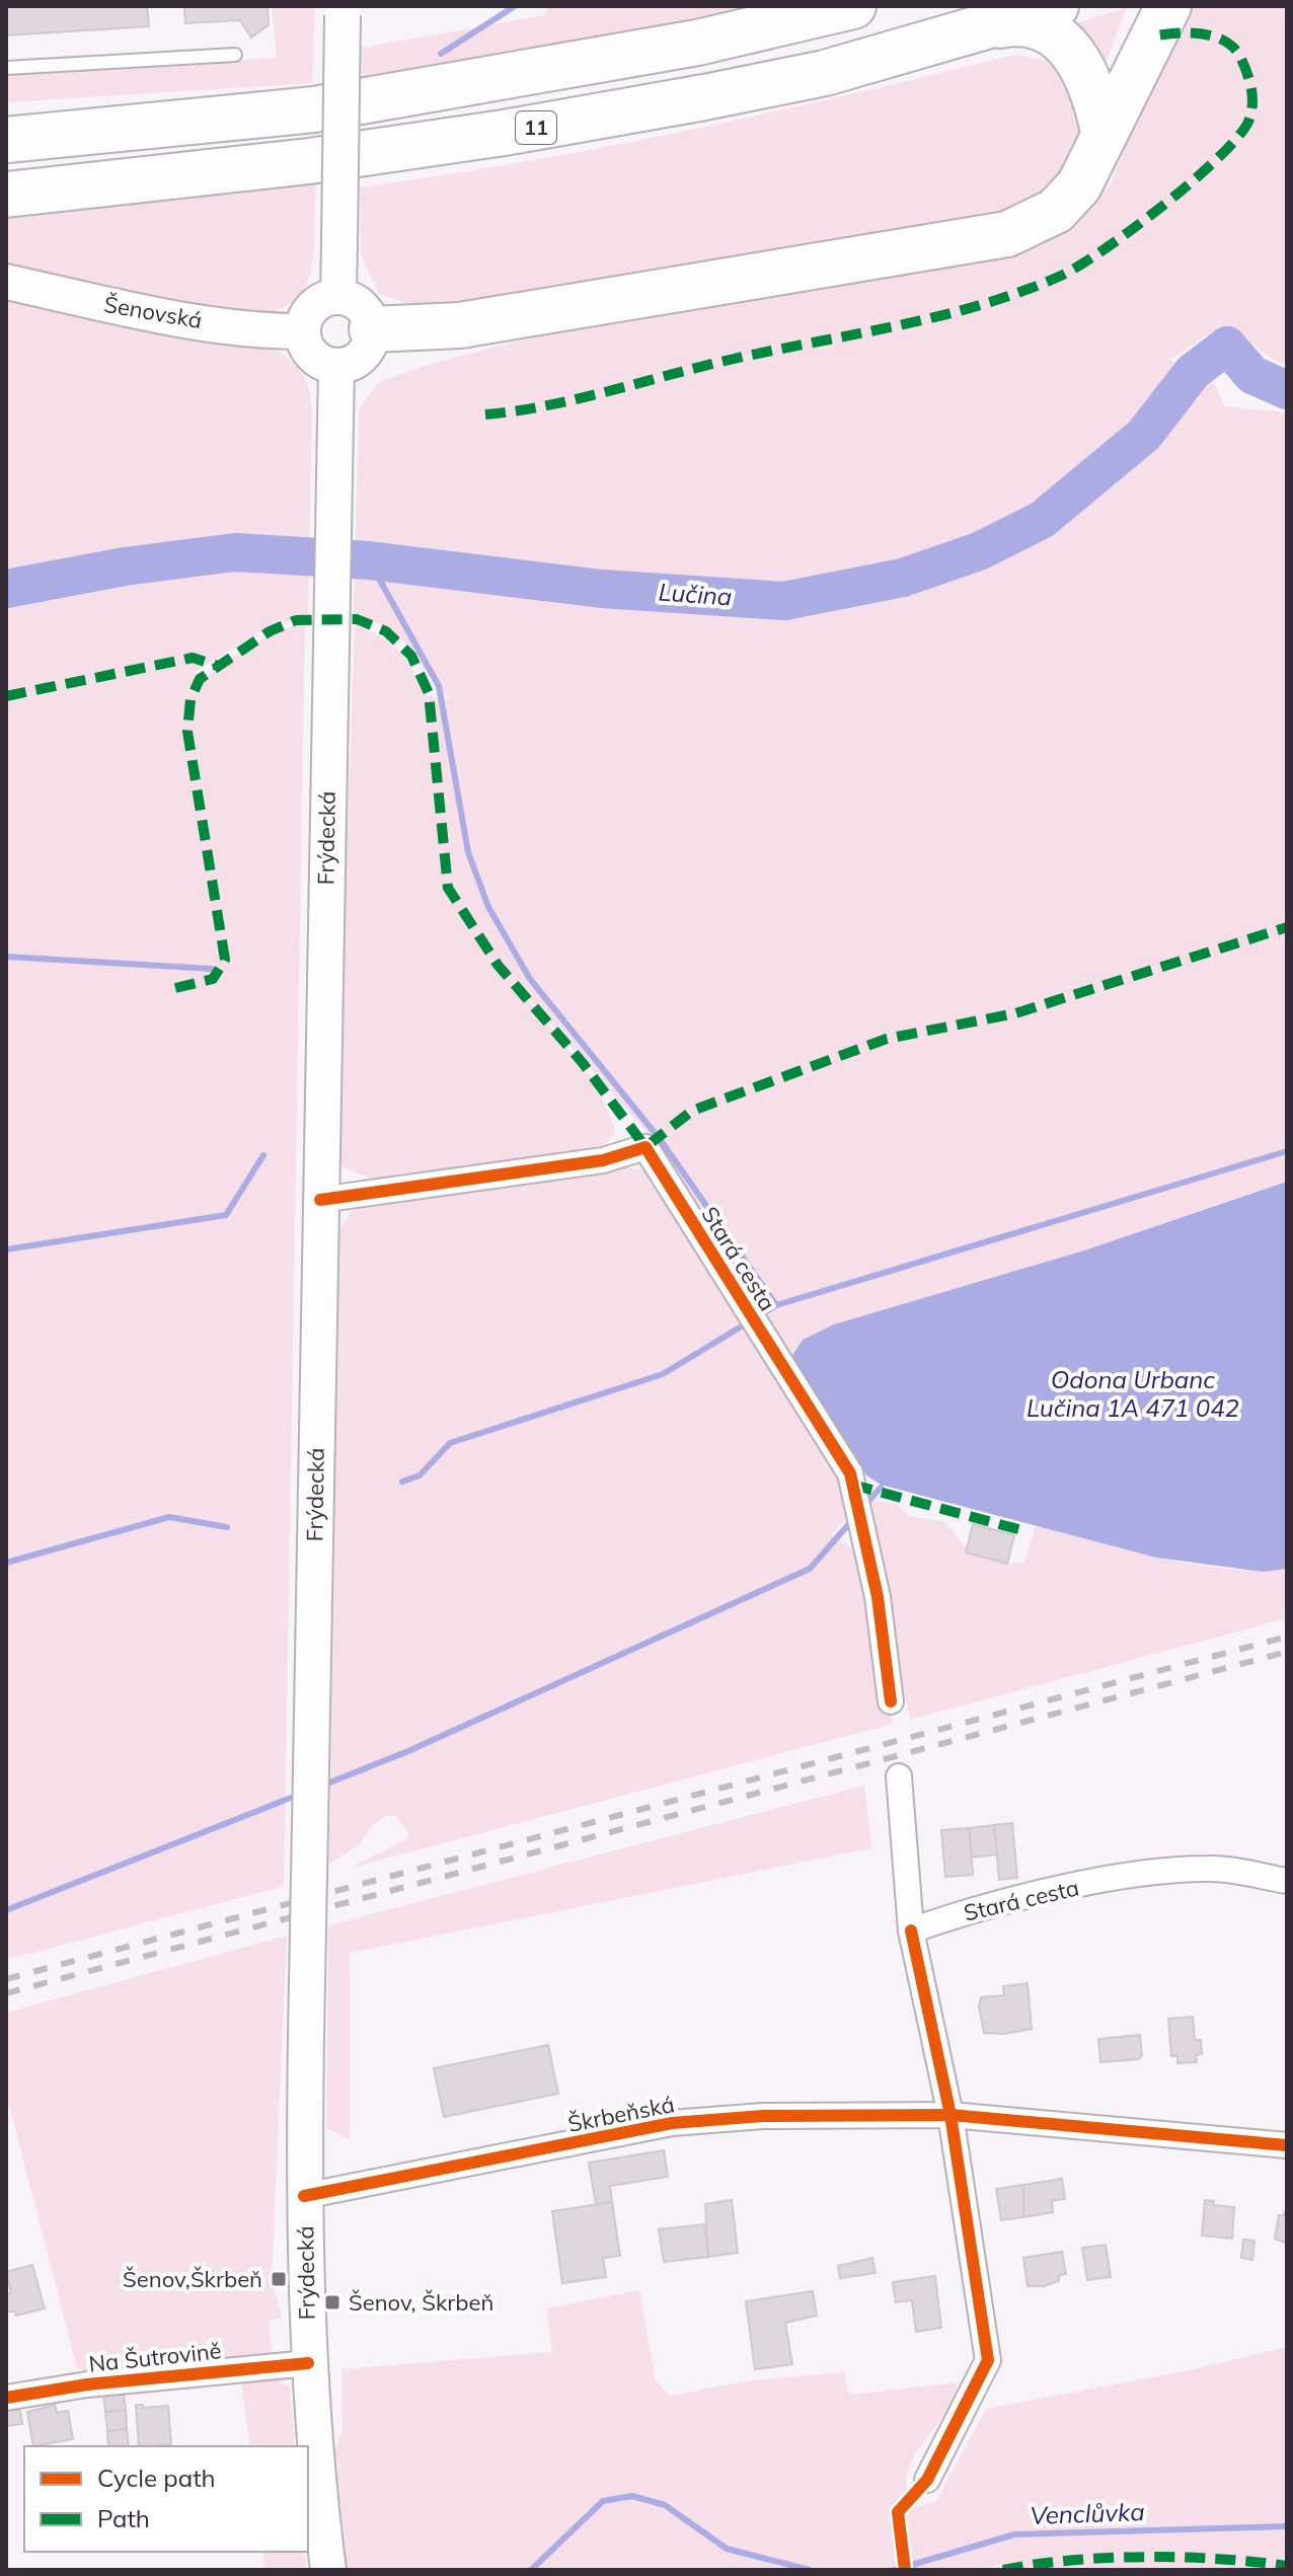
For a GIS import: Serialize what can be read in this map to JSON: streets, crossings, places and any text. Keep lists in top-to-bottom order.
{
  "streets": {
    "highway": ["11"],
    "main road": ["Šenovská", "Frýdecká"],
    "street": ["Stará cesta", "Škrbeňská", "Na Šutrovině"]
  },
  "crossings": [
    ["Šenovská", "Frýdecká"],
    ["Frýdecká", "Stará cesta"],
    ["Frýdecká", "Škrbeňská"],
    ["Frýdecká", "Na Šutrovině"]
  ],
  "water": ["Lučina", "Odona Urbanc Lučina 1A 471 042", "Venclůvka"],
  "places": {
    "transit": ["Šenov,Škrbeň", "Šenov, Škrbeň"]
  },
  "legend": ["Cycle path", "Path"]
}
